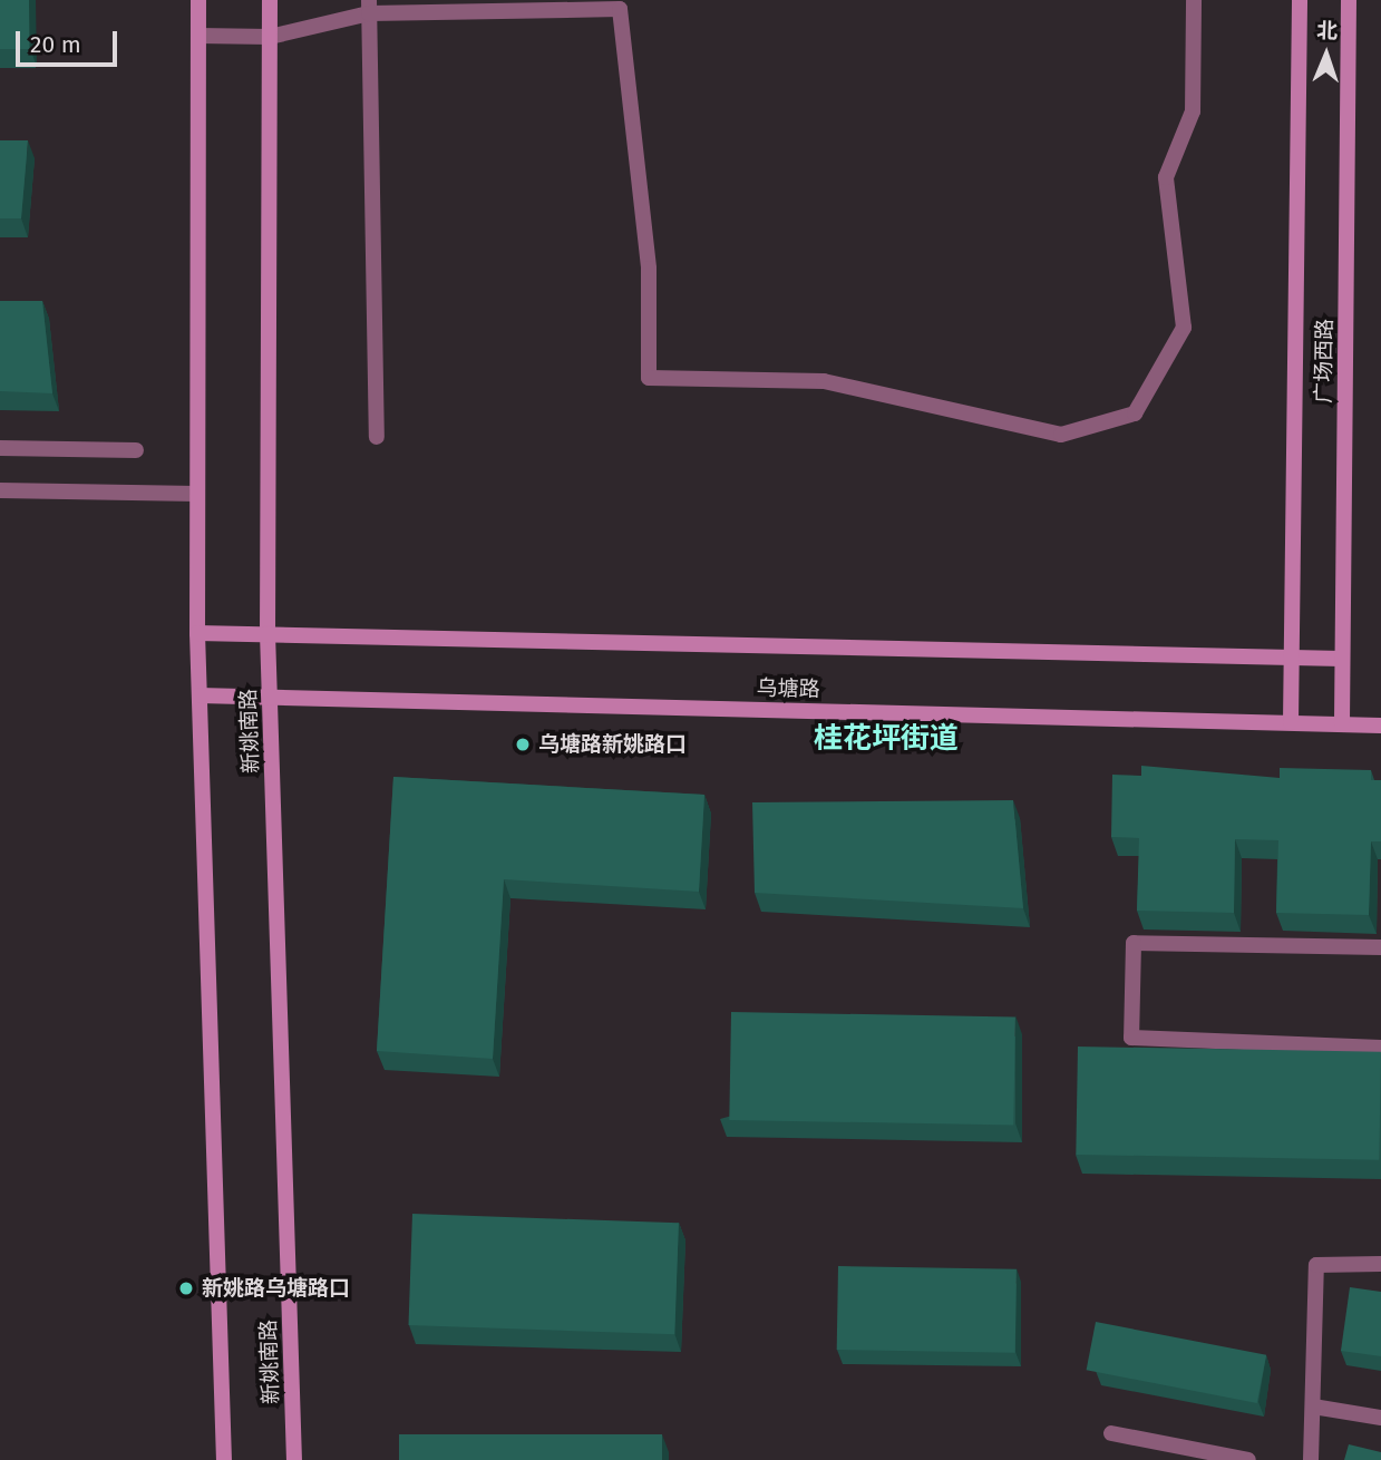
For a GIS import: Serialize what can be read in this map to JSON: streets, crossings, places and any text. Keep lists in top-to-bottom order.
{
  "streets": {
    "street": ["广场西路", "乌塘路", "新姚南路"]
  },
  "crossings": [
    ["广场西路", "乌塘路"],
    ["乌塘路", "新姚南路"]
  ],
  "districts": ["桂花坪街道"],
  "places": ["乌塘路新姚路口", "新姚路乌塘路口"],
  "scale_bar": "20 m",
  "north": "top"
}
